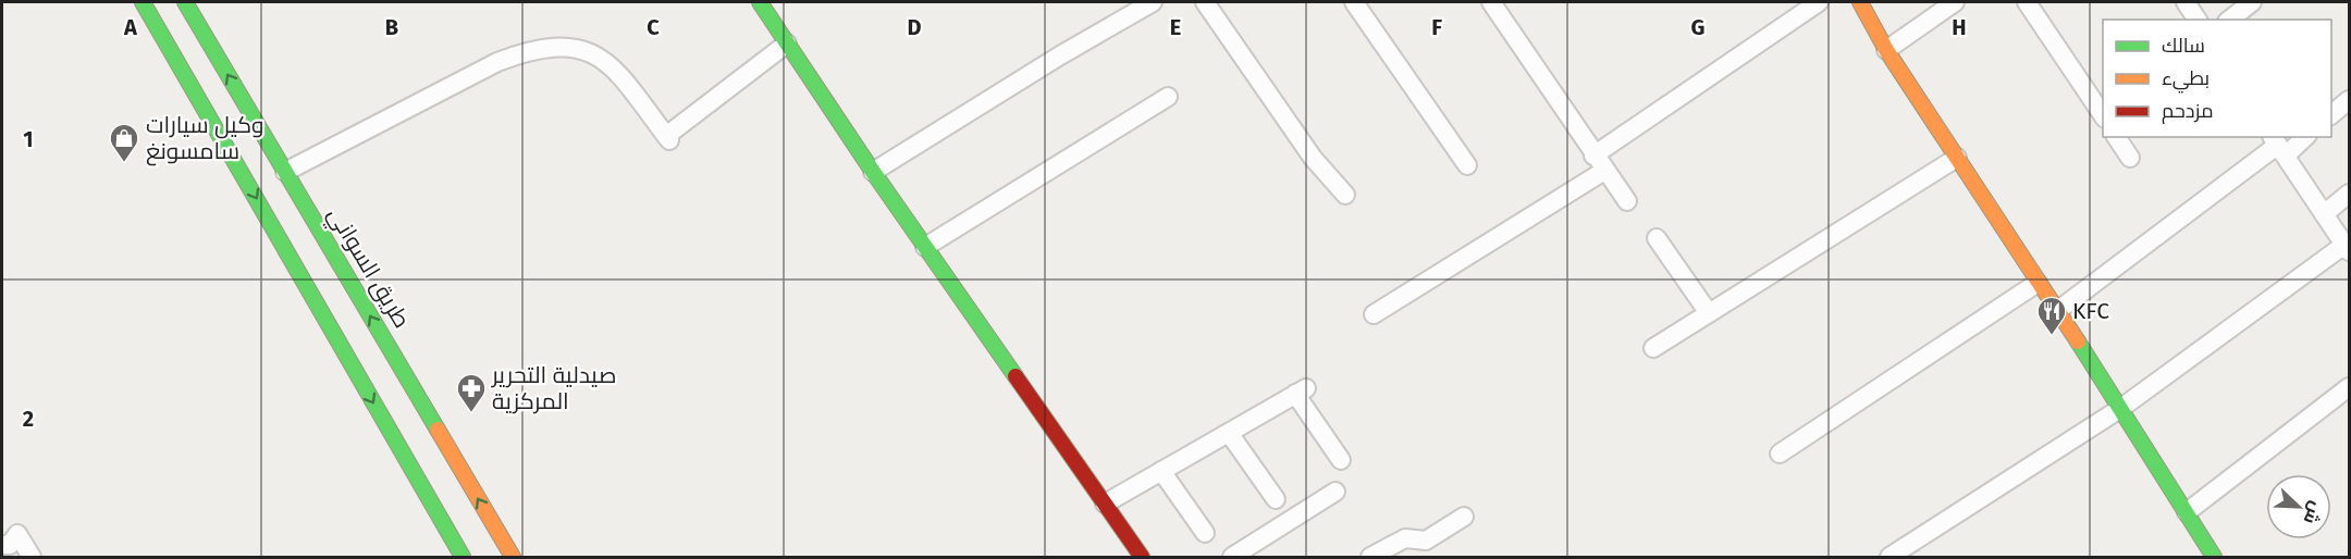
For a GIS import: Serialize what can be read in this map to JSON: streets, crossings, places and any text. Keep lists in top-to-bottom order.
{
  "streets": {
    "main road": ["طريق السواني"]
  },
  "places": {
    "shop": ["وكيل سيارات سامسونغ"],
    "restaurant": ["KFC"],
    "pharmacy": ["صيدلية التحرير المركزية"]
  },
  "legend": ["سالك", "بطيء", "مزدحم"],
  "north": "bottom right",
  "grid": {
    "columns": [
      "A",
      "B",
      "C",
      "D",
      "E",
      "F",
      "G",
      "H"
    ],
    "rows": ["1", "2"]
  }
}
